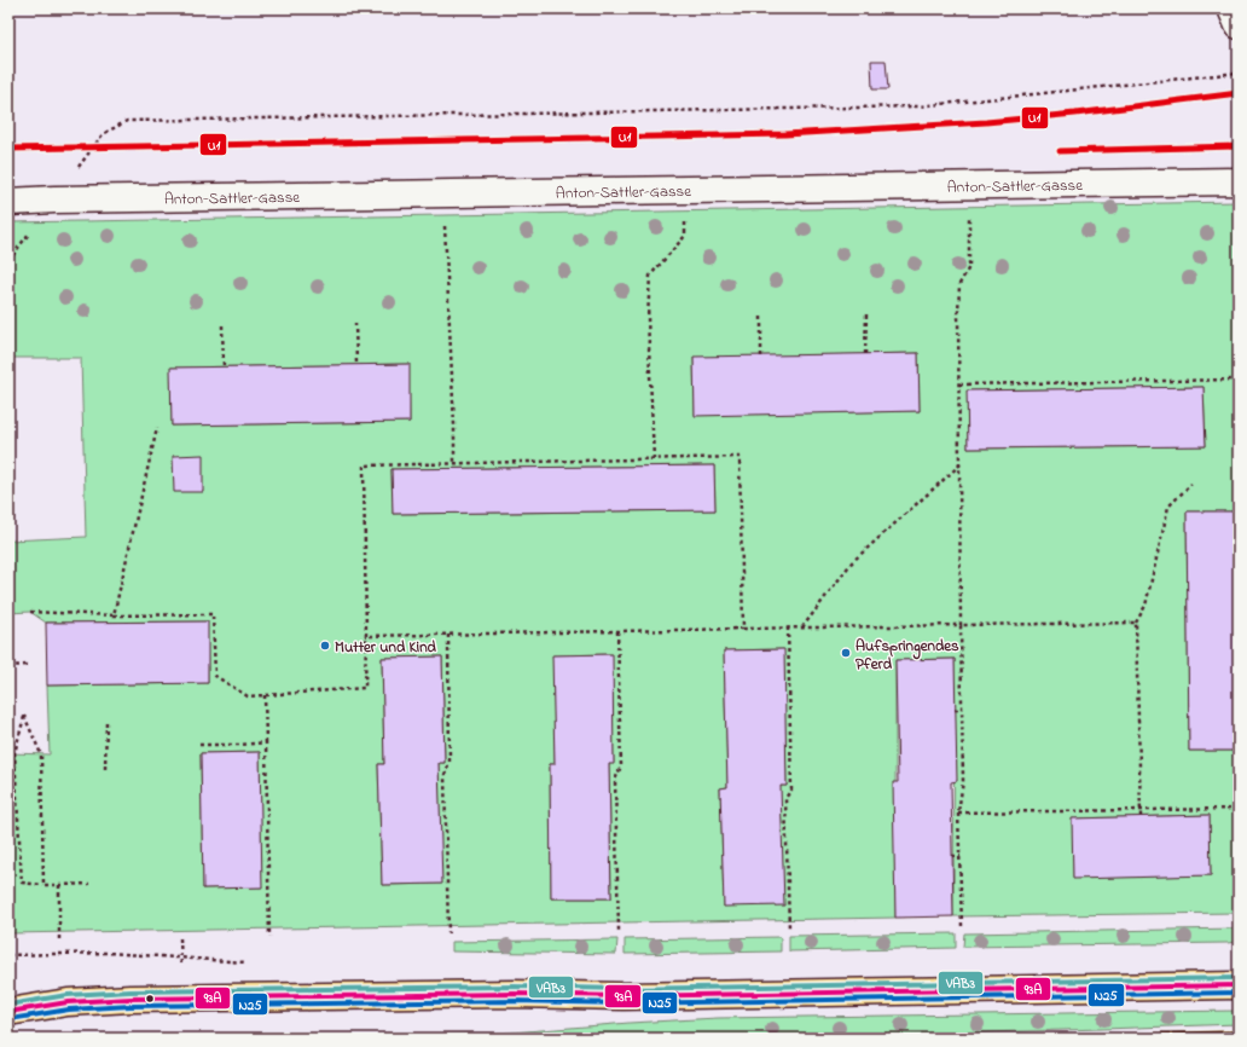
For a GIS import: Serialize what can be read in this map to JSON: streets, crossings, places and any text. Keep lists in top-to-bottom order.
{
  "streets": {
    "street": ["Anton-Sattler-Gasse"]
  },
  "places": ["Mutter und Kind", "Aufspringendes Pferd"],
  "lines": [
    "transit line U1",
    "transit line VAB3",
    "transit line 93A",
    "transit line N25"
  ]
}
